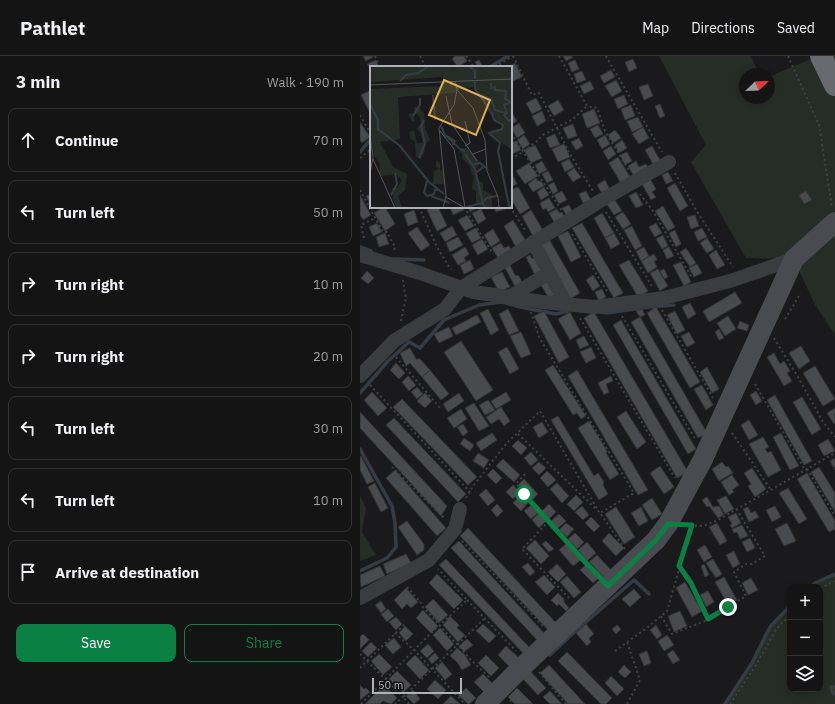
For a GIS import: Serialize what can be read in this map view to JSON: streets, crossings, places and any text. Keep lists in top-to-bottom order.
{
  "scale_bar": "50 m",
  "north": "top right",
  "page": {
    "header": "Pathlet",
    "nav": ["Map", "Directions", "Saved"],
    "heading": ["3 min", "Walk · 190 m"],
    "list": [
      ["Continue", "70 m"],
      ["Turn left", "50 m"],
      ["Turn right", "10 m"],
      ["Turn right", "20 m"],
      ["Turn left", "30 m"],
      ["Turn left", "10 m"],
      "Arrive at destination"
    ],
    "map_buttons": ["+", "−"],
    "buttons": ["Save", "Share"],
    "scale": "50 m"
  }
}
